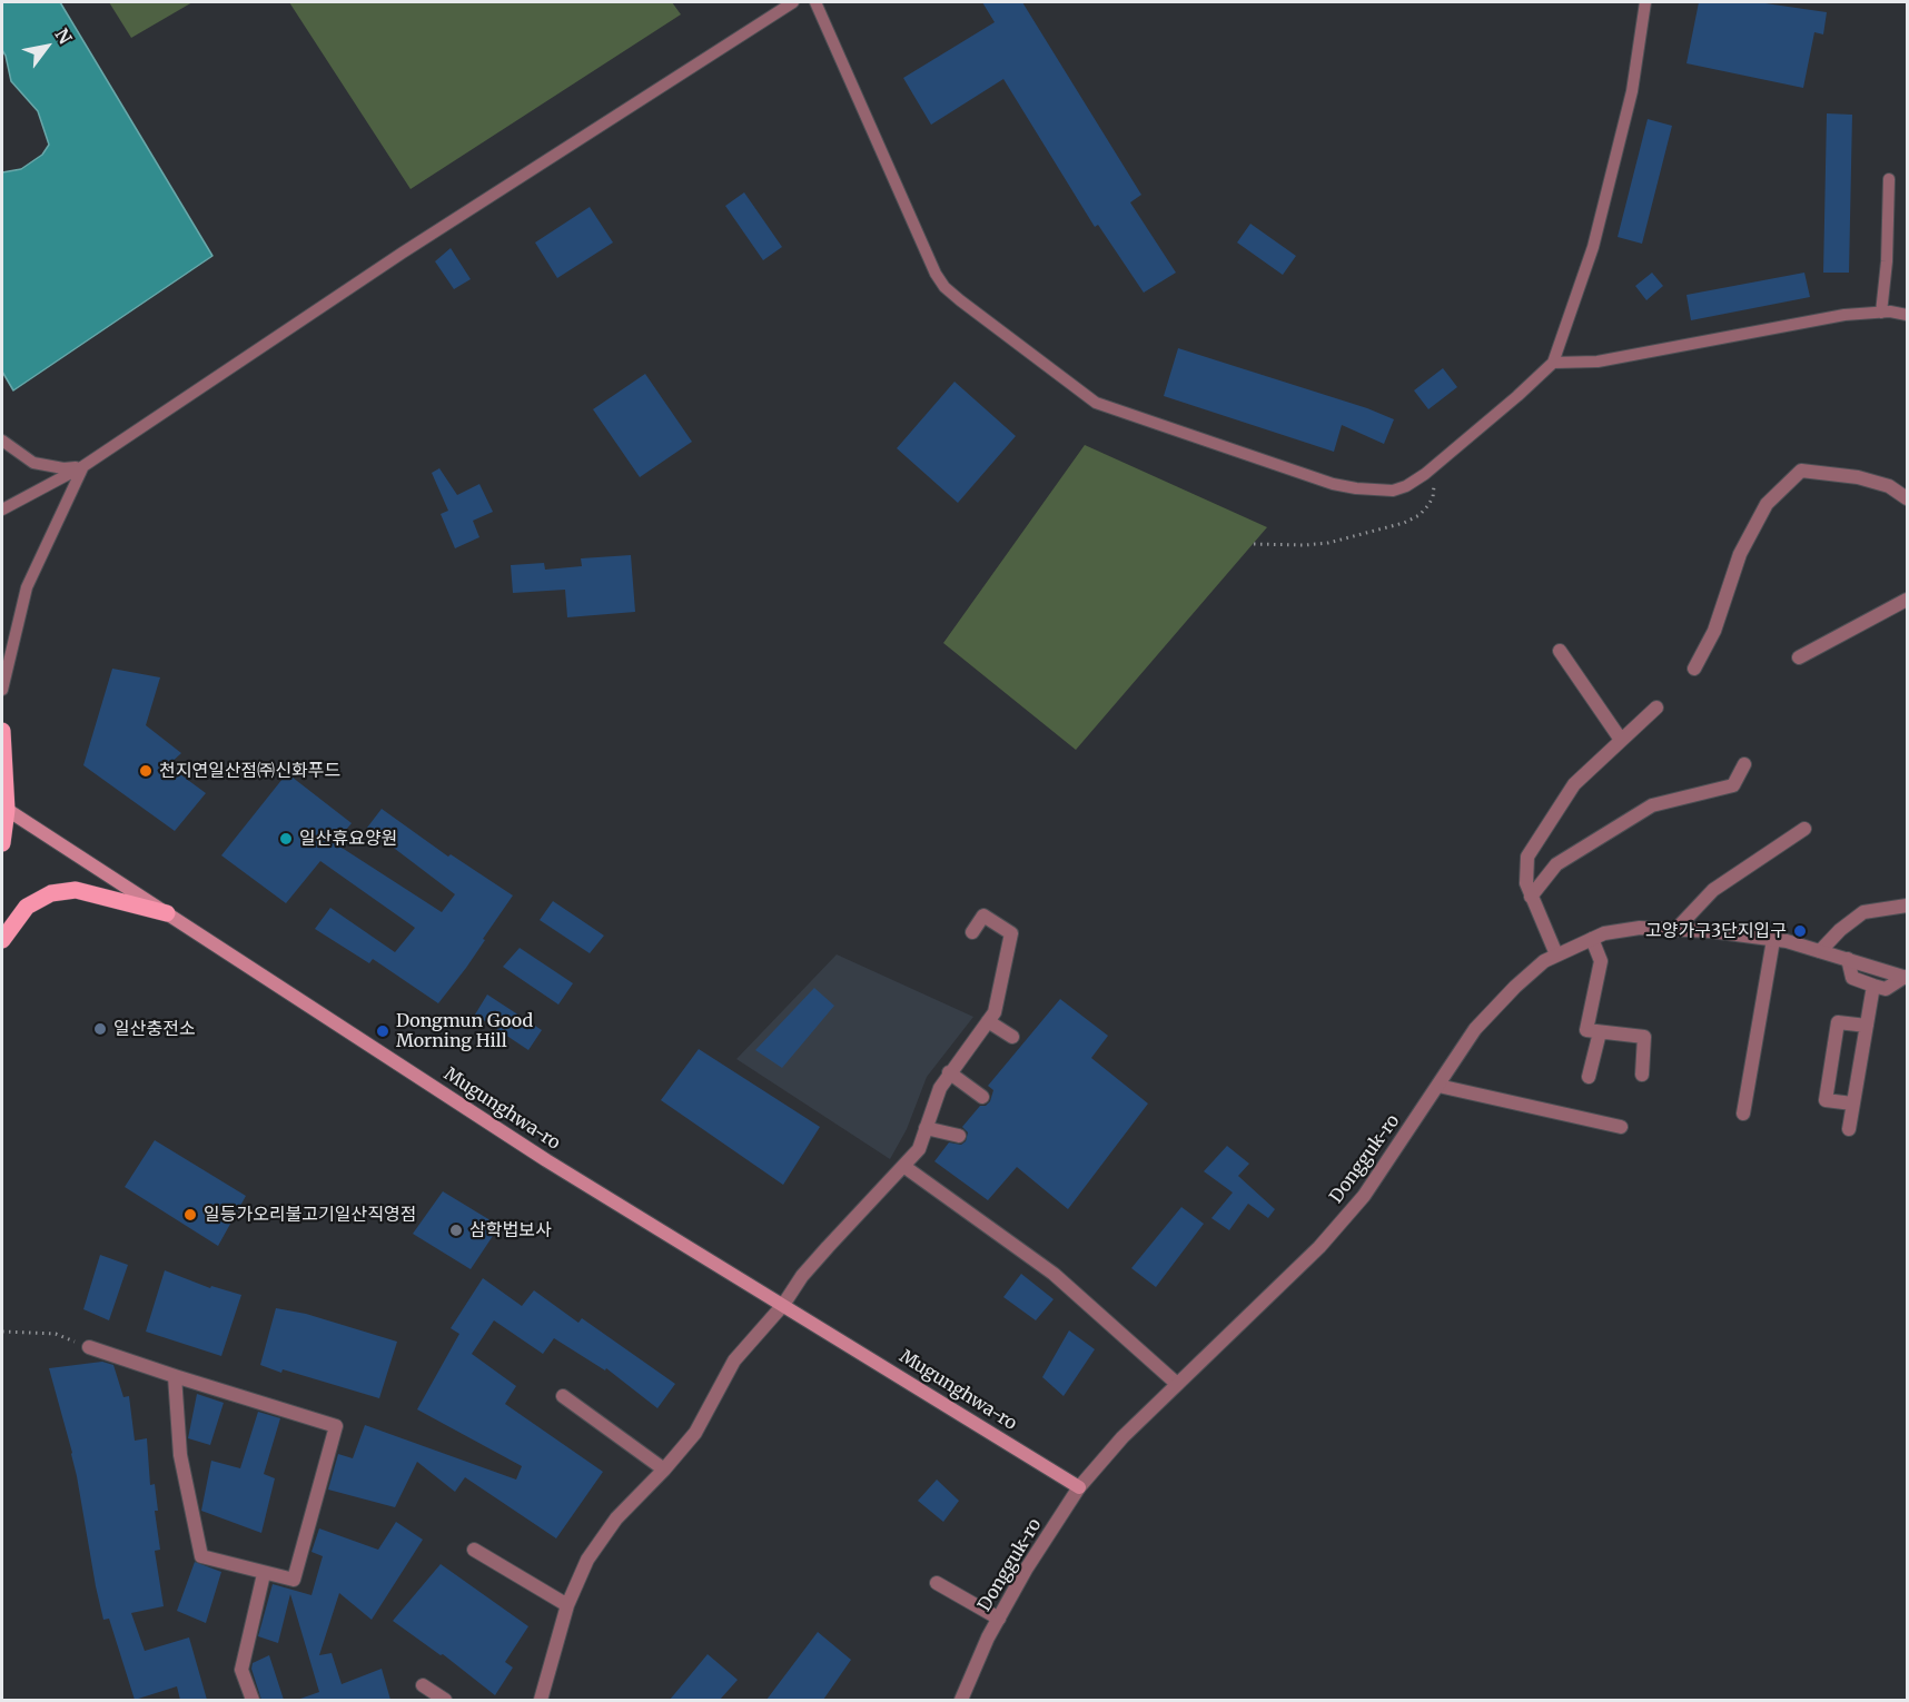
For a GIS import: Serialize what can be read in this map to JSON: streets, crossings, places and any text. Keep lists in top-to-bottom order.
{
  "streets": {
    "main road": ["Mugunghwa-ro"],
    "street": ["Dongguk-ro"]
  },
  "crossings": [
    ["Mugunghwa-ro", "Dongguk-ro"]
  ],
  "places": [
    "천지연일산점㈜신화푸드",
    "일산휴요양원",
    "고양가구3단지입구",
    "일산충전소",
    "Dongmun Good Morning Hill",
    "일등가오리불고기일산직영점",
    "삼학법보사"
  ],
  "north": "top right"
}
